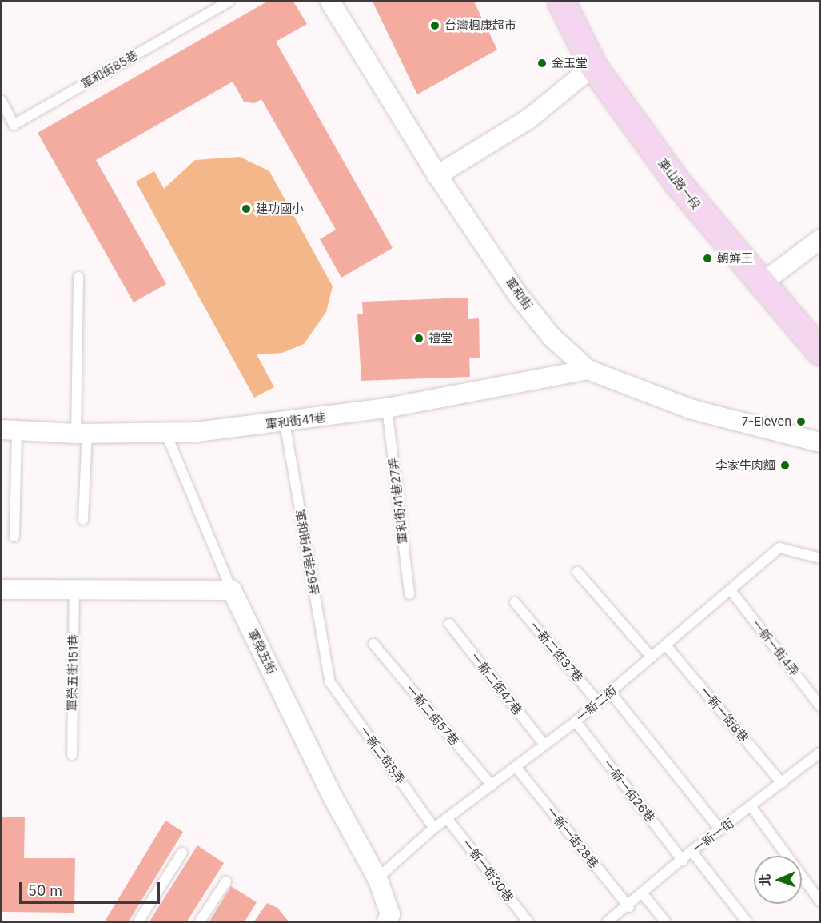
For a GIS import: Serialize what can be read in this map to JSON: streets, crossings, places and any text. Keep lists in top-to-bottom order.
{
  "streets": {
    "main road": ["東山路一段"],
    "street": ["軍和街", "軍和街41巷", "軍榮五街"],
    "lane": [
      "軍和街85巷",
      "軍和街41巷27弄",
      "軍和街41巷29弄",
      "一新一街4弄",
      "一新二街37巷",
      "軍榮五街151巷",
      "一新二街47巷",
      "一新二街",
      "一新一街8巷",
      "一新二街57巷",
      "一新二街5弄",
      "一新一街26巷",
      "一新一街",
      "一新一街28巷",
      "一新一街30巷"
    ]
  },
  "crossings": [
    ["軍和街", "軍和街41巷"],
    ["軍和街41巷", "軍和街41巷27弄"],
    ["軍和街41巷", "軍和街41巷29弄"],
    ["軍和街41巷29弄", "一新二街5弄"],
    ["一新一街4弄", "一新二街"],
    ["軍榮五街", "一新二街"],
    ["一新二街37巷", "一新二街"],
    ["一新二街47巷", "一新二街"],
    ["一新二街", "一新一街8巷"],
    ["一新二街", "一新二街57巷"],
    ["一新二街", "一新二街5弄"],
    ["一新二街", "一新一街26巷"],
    ["一新二街", "一新一街28巷"],
    ["一新二街", "一新一街30巷"],
    ["一新一街8巷", "一新一街"],
    ["一新一街26巷", "一新一街"],
    ["一新一街", "一新一街28巷"]
  ],
  "places": [
    "台灣楓康超市",
    "金玉堂",
    "建功國小",
    "朝鮮王",
    "禮堂",
    "7-Eleven",
    "李家牛肉麵"
  ],
  "scale_bar": "50 m",
  "north": "left"
}
